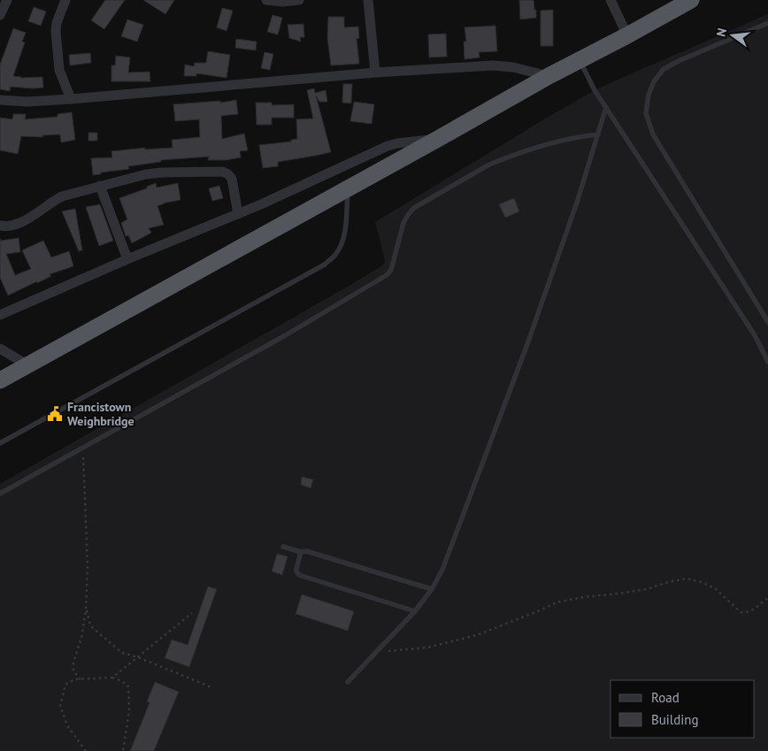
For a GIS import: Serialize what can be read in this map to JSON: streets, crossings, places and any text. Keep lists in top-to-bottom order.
{
  "places": {
    "public building": ["Francistown Weighbridge"]
  },
  "legend": ["Road", "Building"],
  "north": "left"
}
